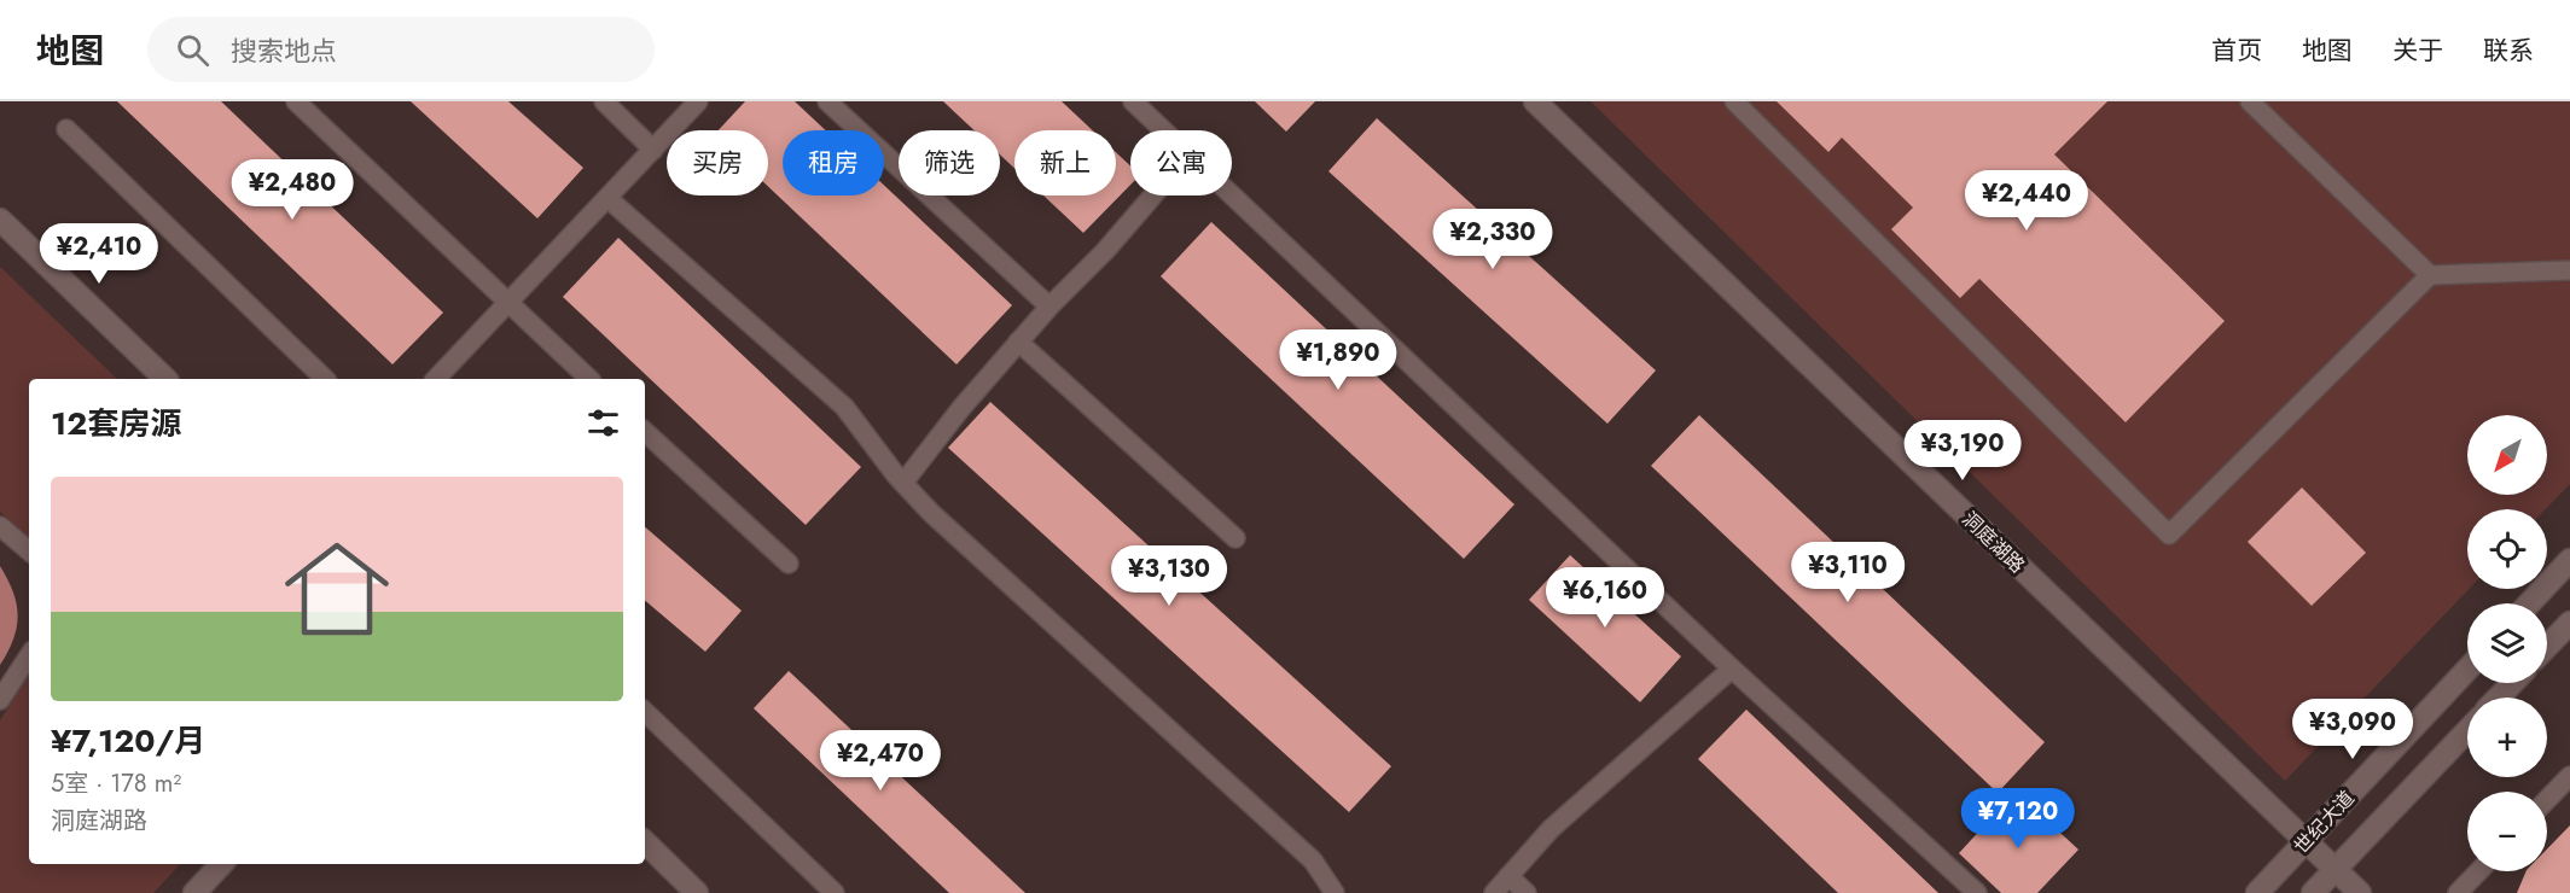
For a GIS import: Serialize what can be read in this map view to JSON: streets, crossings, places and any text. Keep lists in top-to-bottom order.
{
  "streets": {
    "street": ["洞庭湖路", "世纪大道"]
  },
  "crossings": [
    ["洞庭湖路", "世纪大道"]
  ],
  "north": "bottom left",
  "page": {
    "header": "地图",
    "search": "搜索地点",
    "nav": [
      "首页",
      "地图",
      "关于",
      "联系"
    ],
    "chip": [
      "买房",
      "租房",
      "筛选",
      "新上",
      "公寓"
    ],
    "price": [
      "¥2,480",
      "¥2,440",
      "¥2,330",
      "¥2,410",
      "¥1,890",
      "¥3,190",
      "¥3,110",
      "¥3,130",
      "¥6,160",
      "¥3,090",
      "¥2,470",
      "¥7,120"
    ],
    "heading": "12套房源",
    "map_buttons": ["+", "−"],
    "list": [
      {
        "name": "¥7,120/月",
        "note": "5室 · 178 m² · 洞庭湖路"
      }
    ]
  }
}
